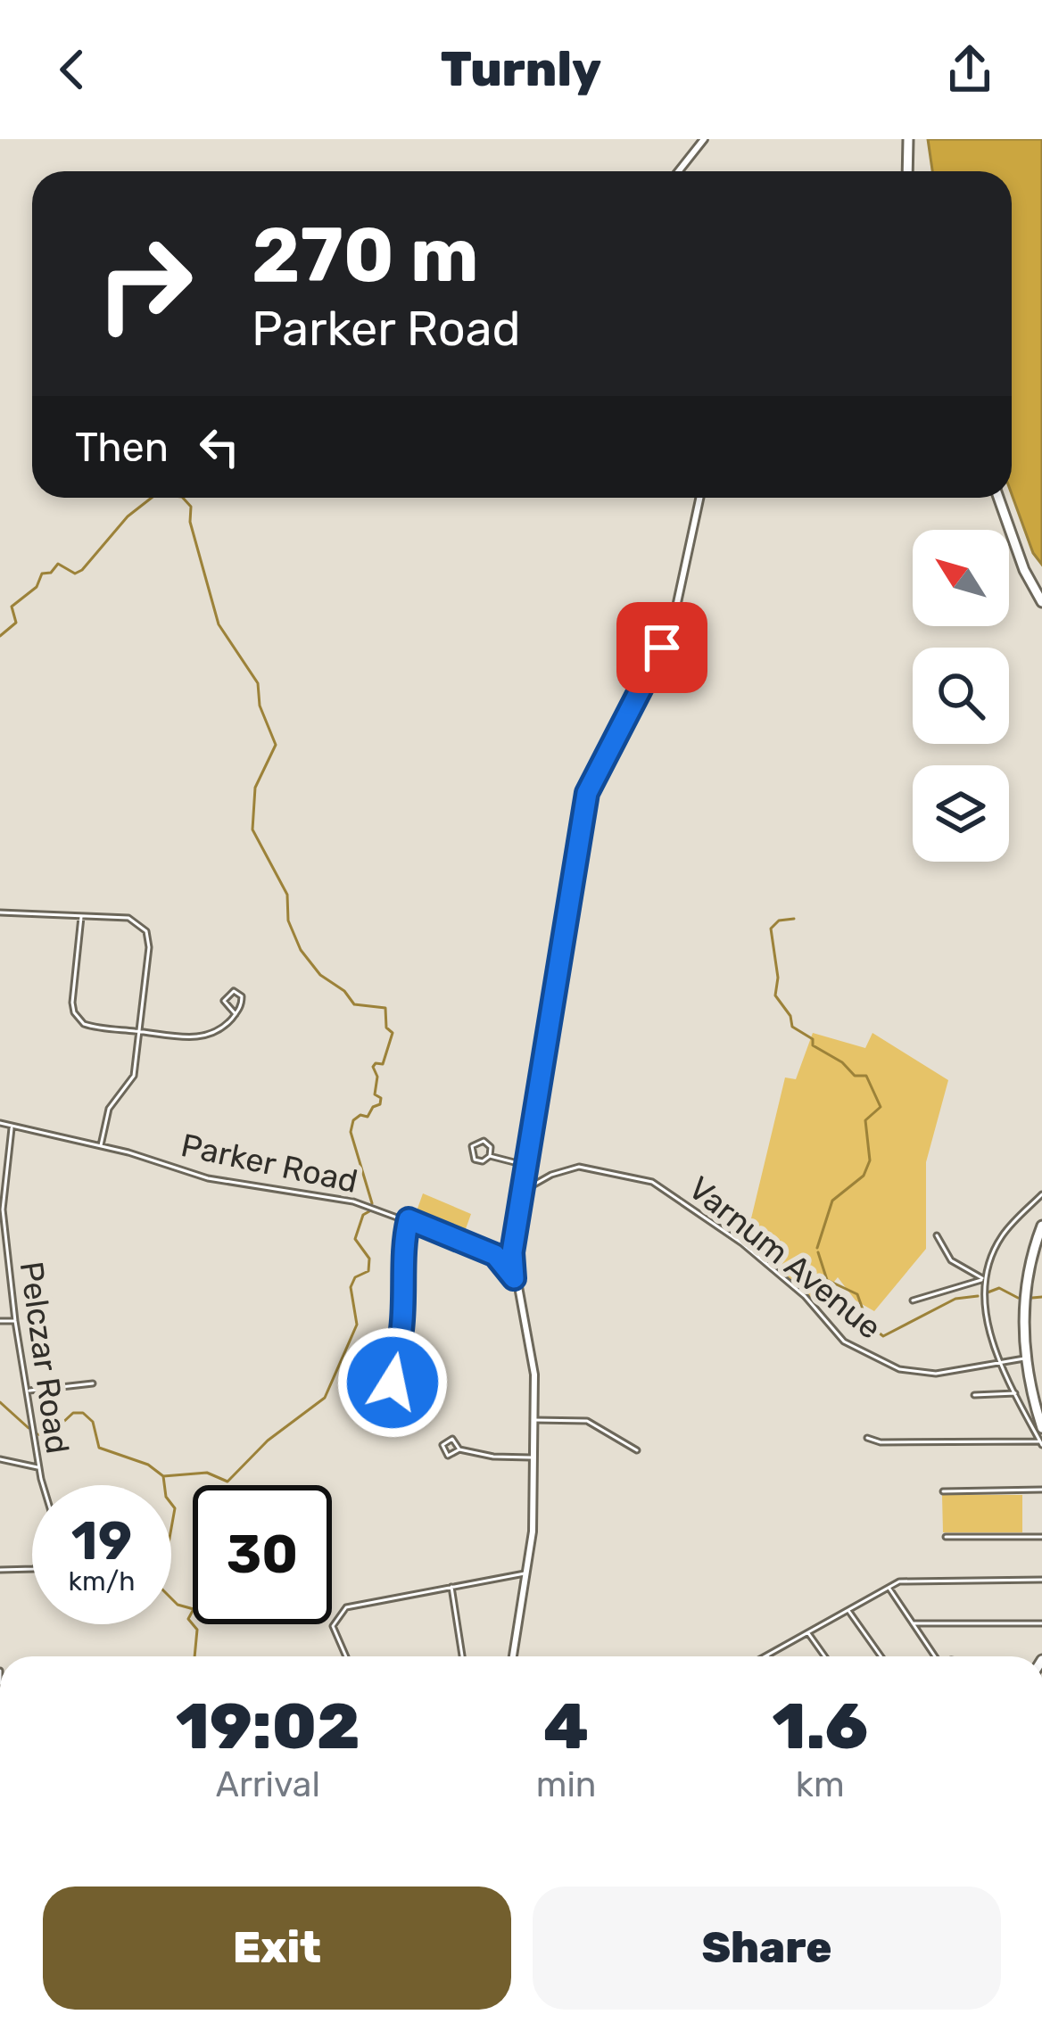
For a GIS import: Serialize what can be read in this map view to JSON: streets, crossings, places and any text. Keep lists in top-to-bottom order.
{
  "streets": {
    "street": ["Parker Road", "Varnum Avenue", "Pelczar Road"]
  },
  "crossings": [
    ["Parker Road", "Pelczar Road"]
  ],
  "north": "top left",
  "page": {
    "header": "Turnly",
    "turn": ["270 m", "Parker Road"],
    "then": "Then",
    "speed": "19 km/h",
    "limit": "30",
    "eta": [
      "19:02",
      "Arrival",
      "4",
      "min",
      "1.6",
      "km"
    ],
    "buttons": ["Exit", "Share"]
  }
}
